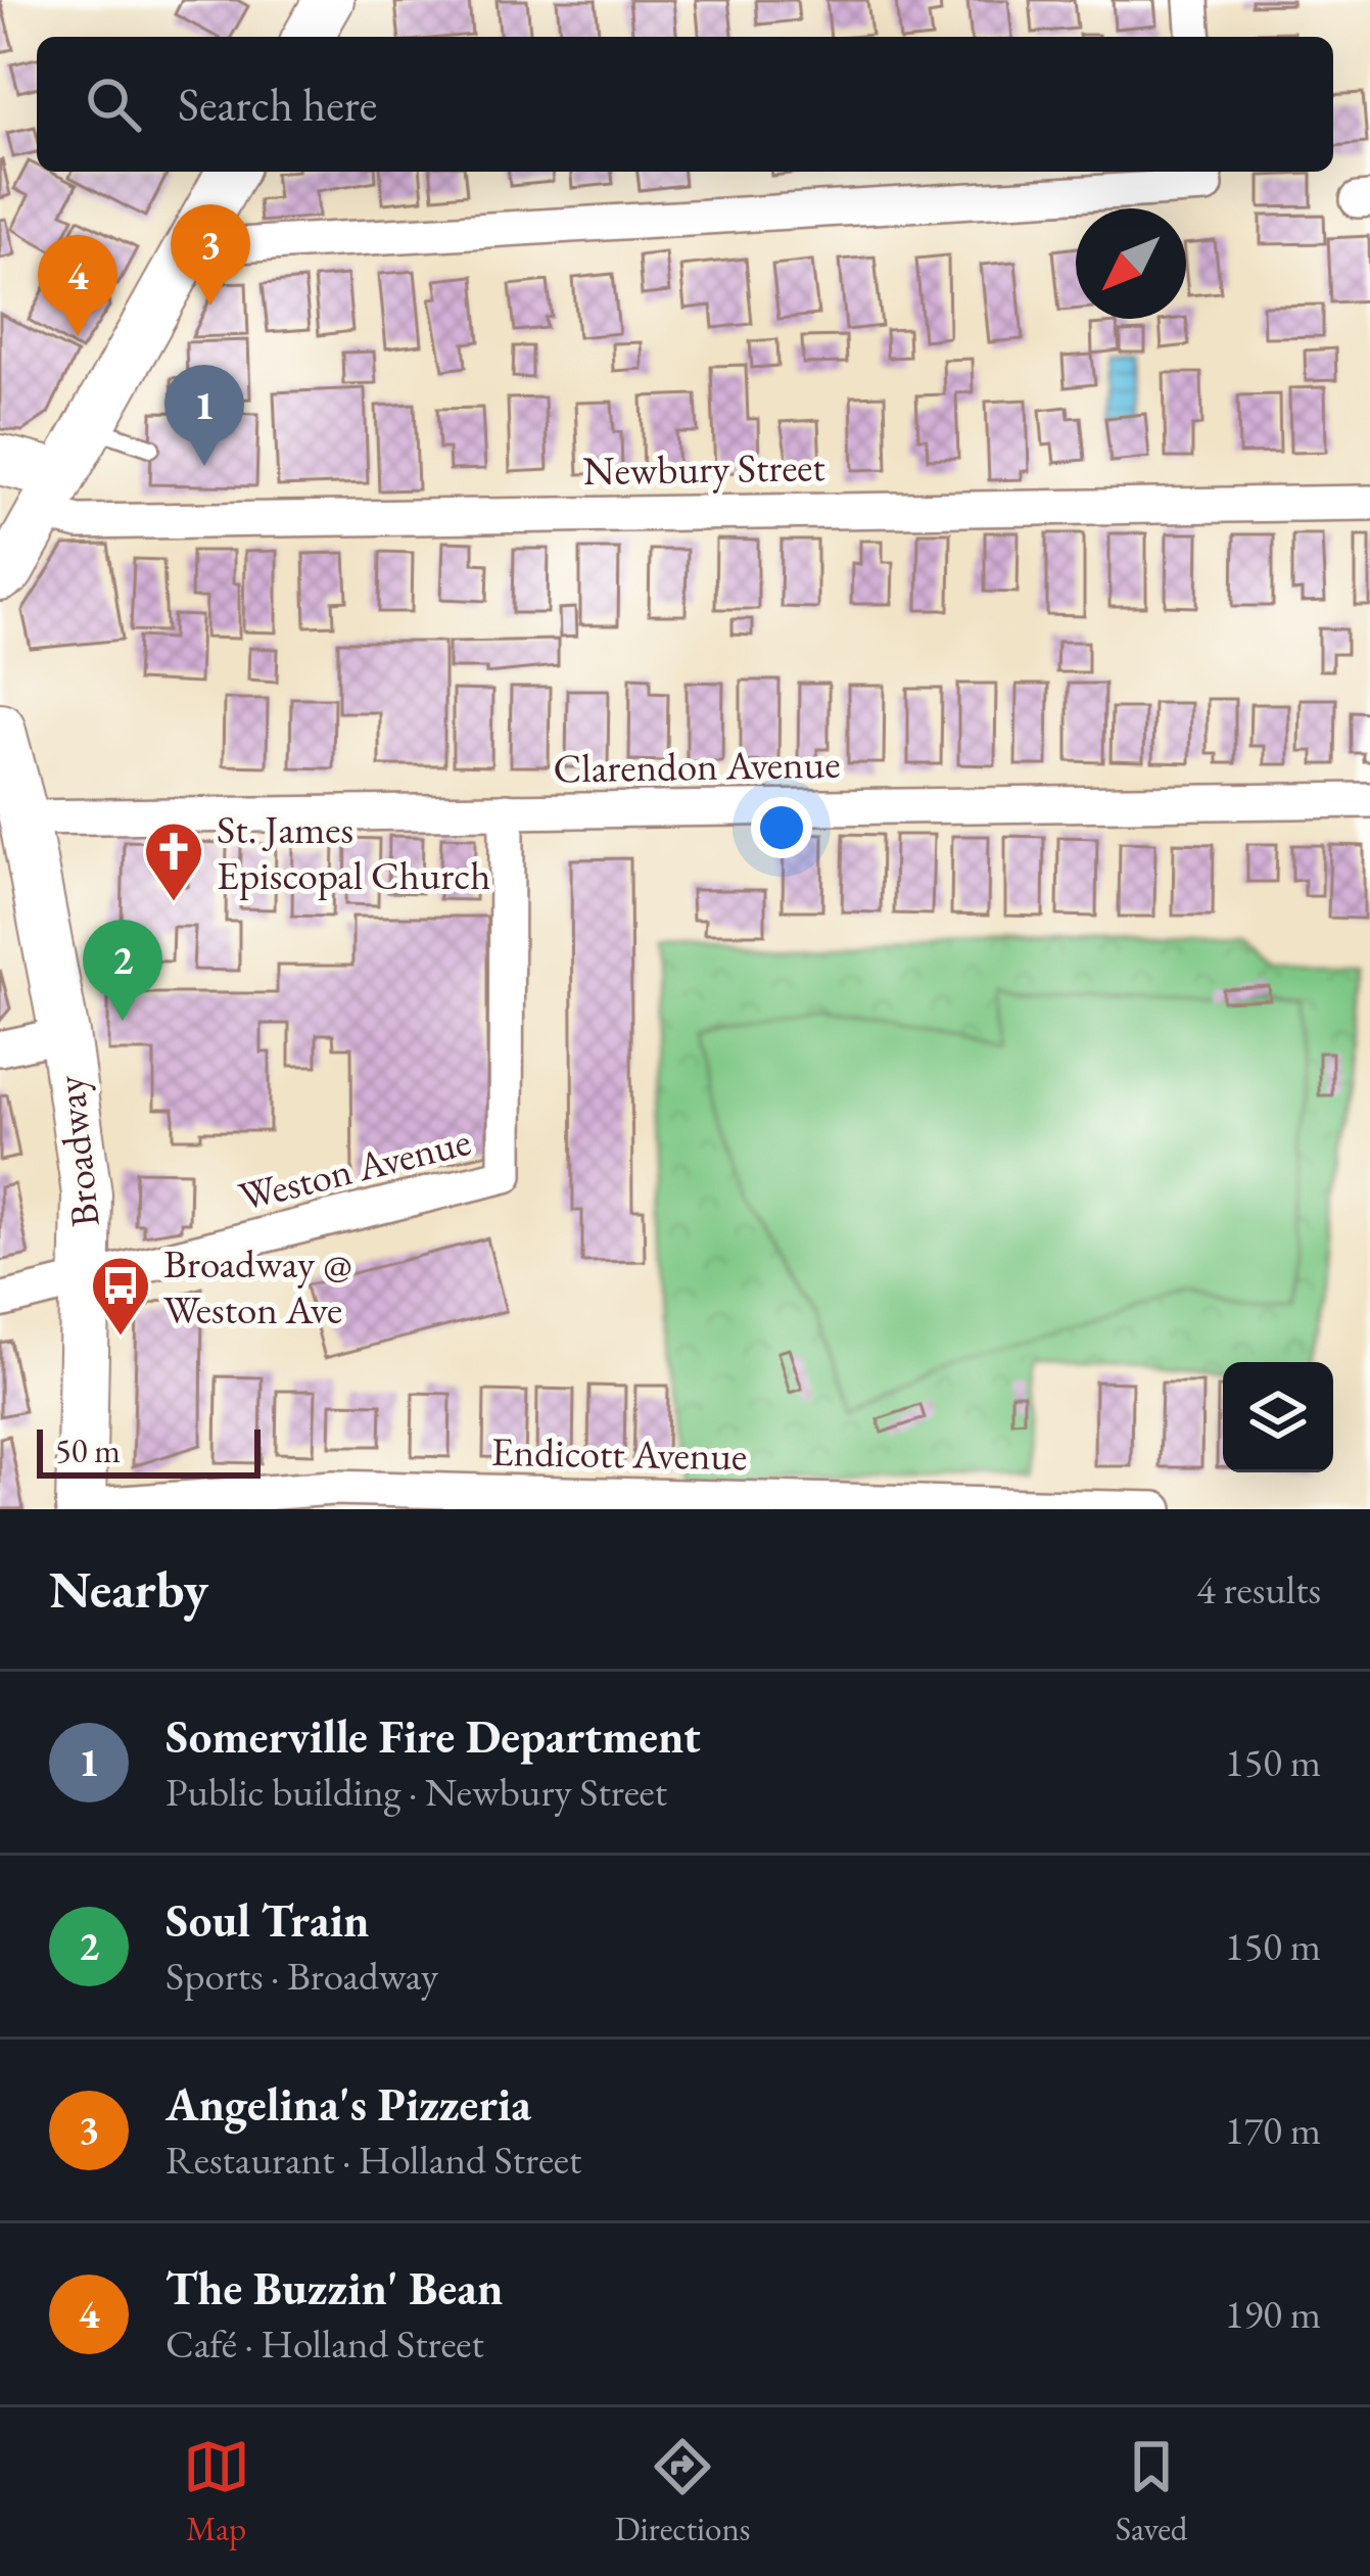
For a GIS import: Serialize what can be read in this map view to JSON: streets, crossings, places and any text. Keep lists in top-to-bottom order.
{
  "streets": {
    "main road": ["Broadway"],
    "street": [
      "Newbury Street",
      "Clarendon Avenue",
      "Weston Avenue",
      "Endicott Avenue"
    ]
  },
  "crossings": [
    ["Clarendon Avenue", "Broadway"],
    ["Clarendon Avenue", "Weston Avenue"],
    ["Broadway", "Weston Avenue"],
    ["Broadway", "Endicott Avenue"]
  ],
  "places": {
    "church": ["St. James Episcopal Church"],
    "bus stop": ["Broadway @ Weston Ave"]
  },
  "scale_bar": "50 m",
  "north": "bottom left",
  "page": {
    "search": "Search here",
    "pins": [
      "3",
      "4",
      "1",
      "2"
    ],
    "scale": "50 m",
    "heading": ["Nearby", "4 results"],
    "list": [
      {
        "mark": "1",
        "name": "Somerville Fire Department",
        "note": "Public building · Newbury Street",
        "value": "150 m"
      },
      {
        "mark": "2",
        "name": "Soul Train",
        "note": "Sports · Broadway",
        "value": "150 m"
      },
      {
        "mark": "3",
        "name": "Angelina's Pizzeria",
        "note": "Restaurant · Holland Street",
        "value": "170 m"
      },
      {
        "mark": "4",
        "name": "The Buzzin' Bean",
        "note": "Café · Holland Street",
        "value": "190 m"
      }
    ],
    "nav": ["Map", "Directions", "Saved"]
  }
}
